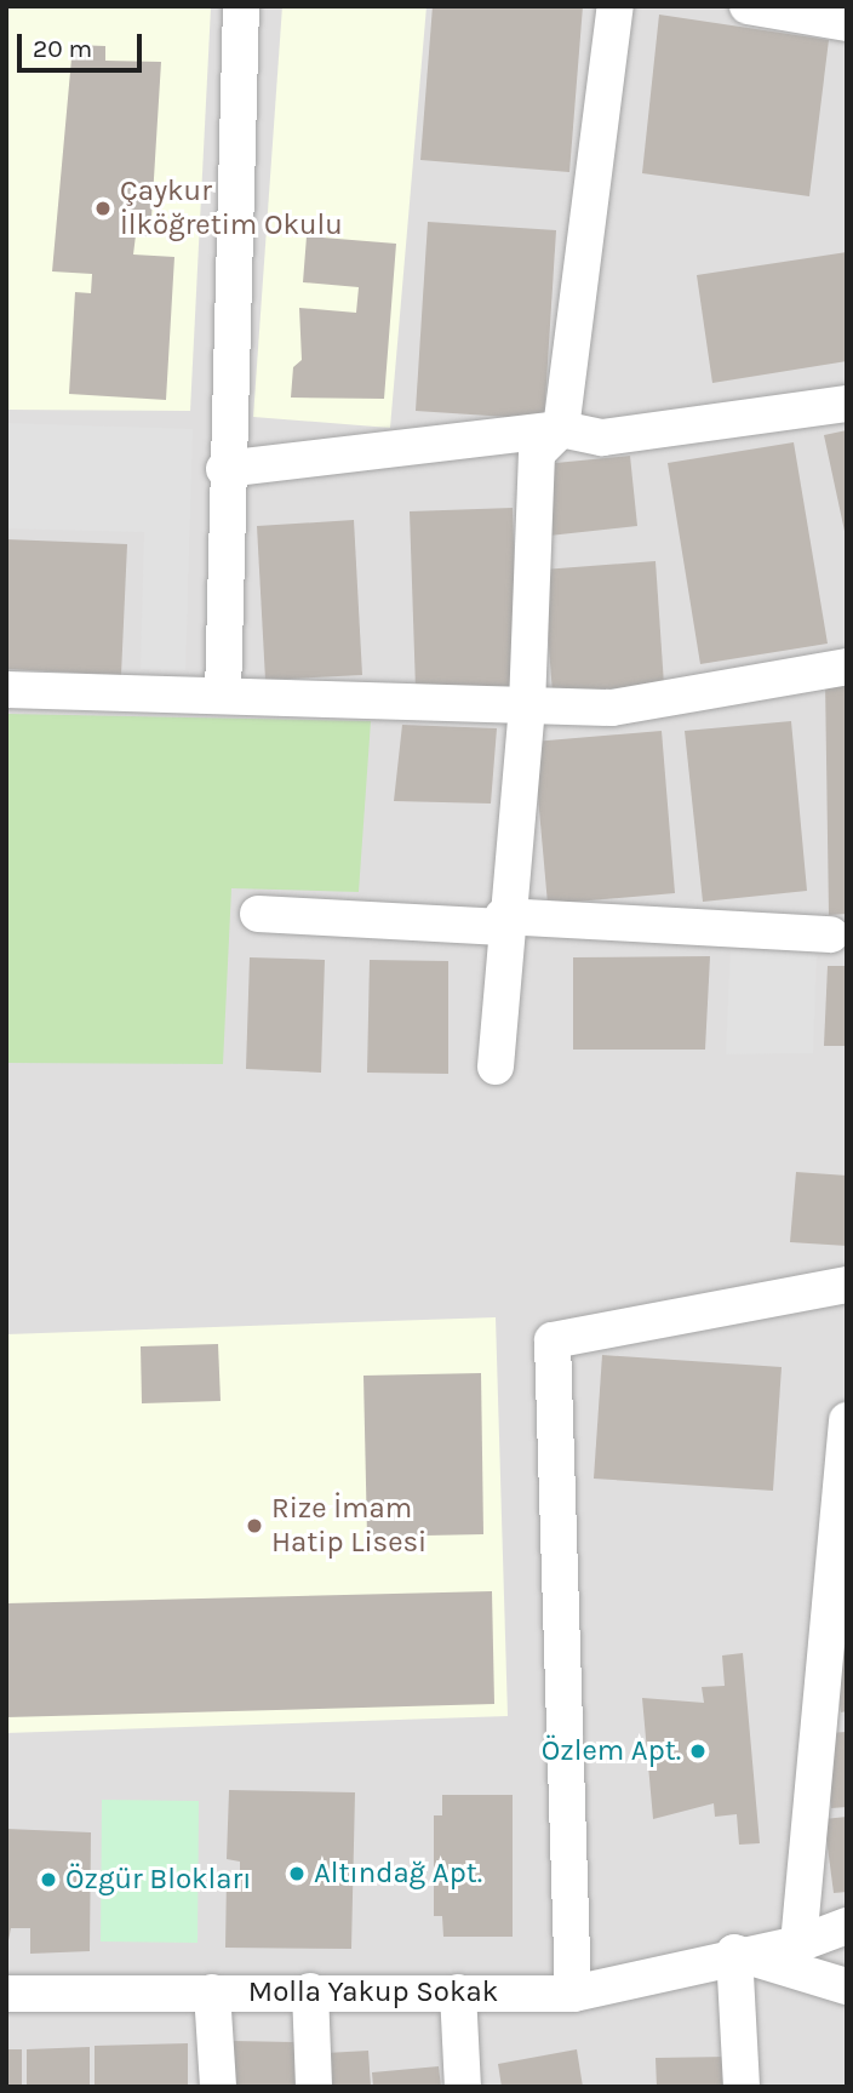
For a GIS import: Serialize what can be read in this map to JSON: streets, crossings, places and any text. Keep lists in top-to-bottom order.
{
  "streets": {
    "street": ["Molla Yakup Sokak"]
  },
  "places": [
    "Çaykur İlköğretim Okulu",
    "Rize İmam Hatip Lisesi",
    "Özlem Apt.",
    "Altındağ Apt.",
    "Özgür Blokları"
  ],
  "scale_bar": "20 m"
}
